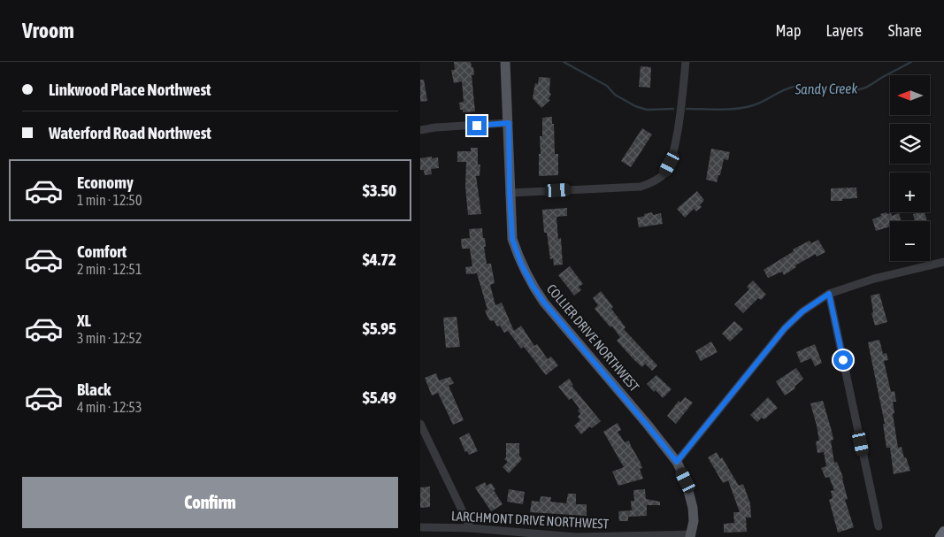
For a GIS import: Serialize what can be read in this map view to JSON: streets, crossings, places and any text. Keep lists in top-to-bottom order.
{
  "streets": {
    "main road": ["COLLIER DRIVE NORTHWEST"],
    "street": ["LARCHMONT DRIVE NORTHWEST"]
  },
  "crossings": [
    ["COLLIER DRIVE NORTHWEST", "LARCHMONT DRIVE NORTHWEST"]
  ],
  "water": ["Sandy Creek"],
  "north": "left",
  "page": {
    "header": "Vroom",
    "nav": ["Map", "Layers", "Share"],
    "banner": ["Linkwood Place Northwest", "Waterford Road Northwest"],
    "map_buttons": ["+", "−"],
    "list": [
      {
        "name": "Economy",
        "note": "1 min · 12:50",
        "value": "$3.50"
      },
      {
        "name": "Comfort",
        "note": "2 min · 12:51",
        "value": "$4.72"
      },
      {
        "name": "XL",
        "note": "3 min · 12:52",
        "value": "$5.95"
      },
      {
        "name": "Black",
        "note": "4 min · 12:53",
        "value": "$5.49"
      }
    ],
    "buttons": "Confirm"
  }
}
